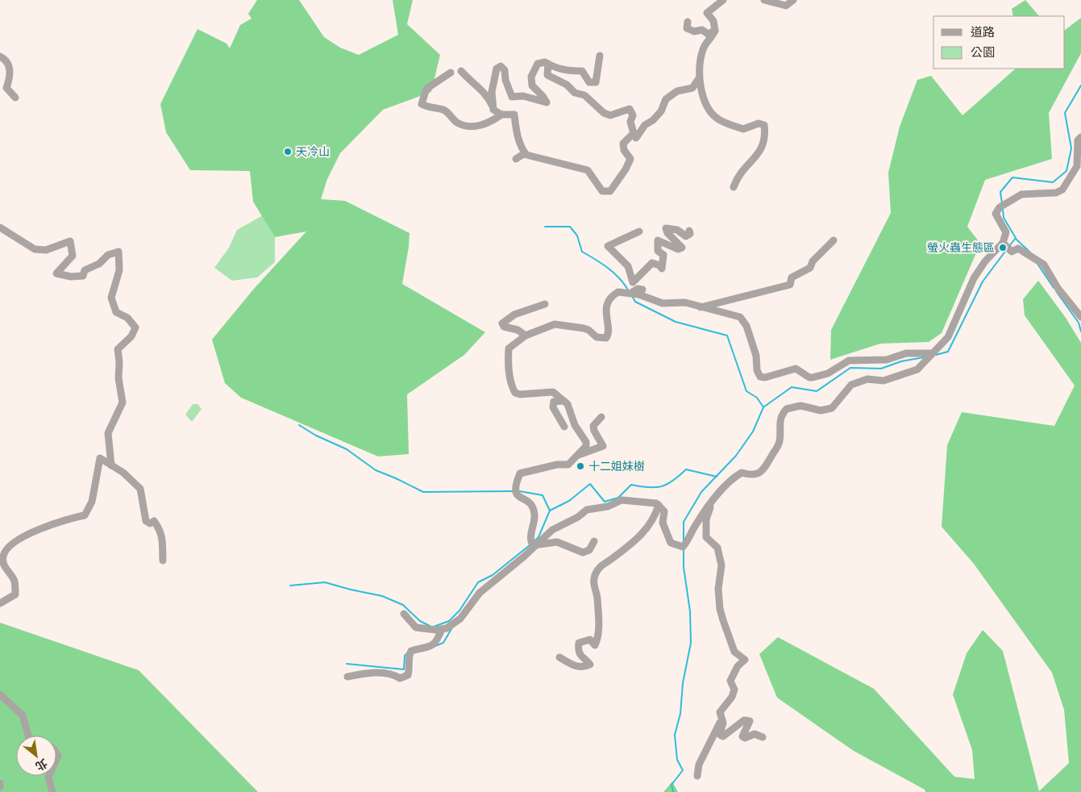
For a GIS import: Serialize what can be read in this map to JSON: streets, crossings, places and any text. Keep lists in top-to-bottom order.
{
  "places": ["天冷山", "螢火蟲生態區", "十二姐妹樹"],
  "legend": ["道路", "公園"],
  "north": "bottom right"
}
